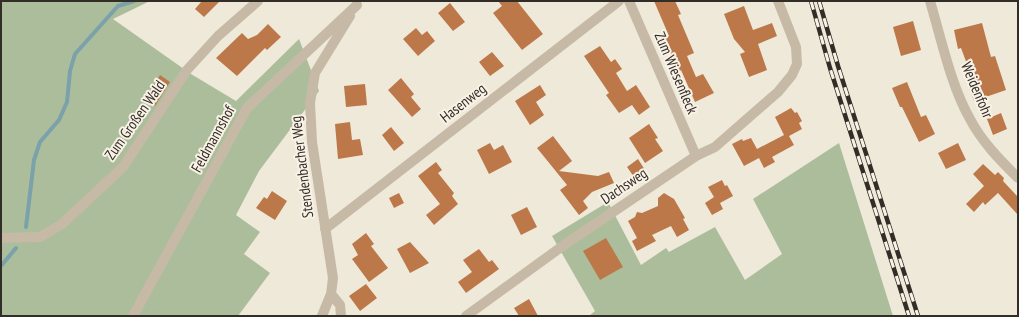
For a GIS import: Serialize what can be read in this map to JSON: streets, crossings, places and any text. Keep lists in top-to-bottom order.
{
  "streets": {
    "street": [
      "Zum Wiesenfleck",
      "Weidenfohr",
      "Hasenweg",
      "Zum Großen Wald",
      "Feldmannshof",
      "Stendenbacher Weg",
      "Dachsweg"
    ]
  },
  "crossings": [
    ["Zum Wiesenfleck", "Dachsweg"],
    ["Hasenweg", "Stendenbacher Weg"],
    ["Feldmannshof", "Stendenbacher Weg"]
  ]
}
